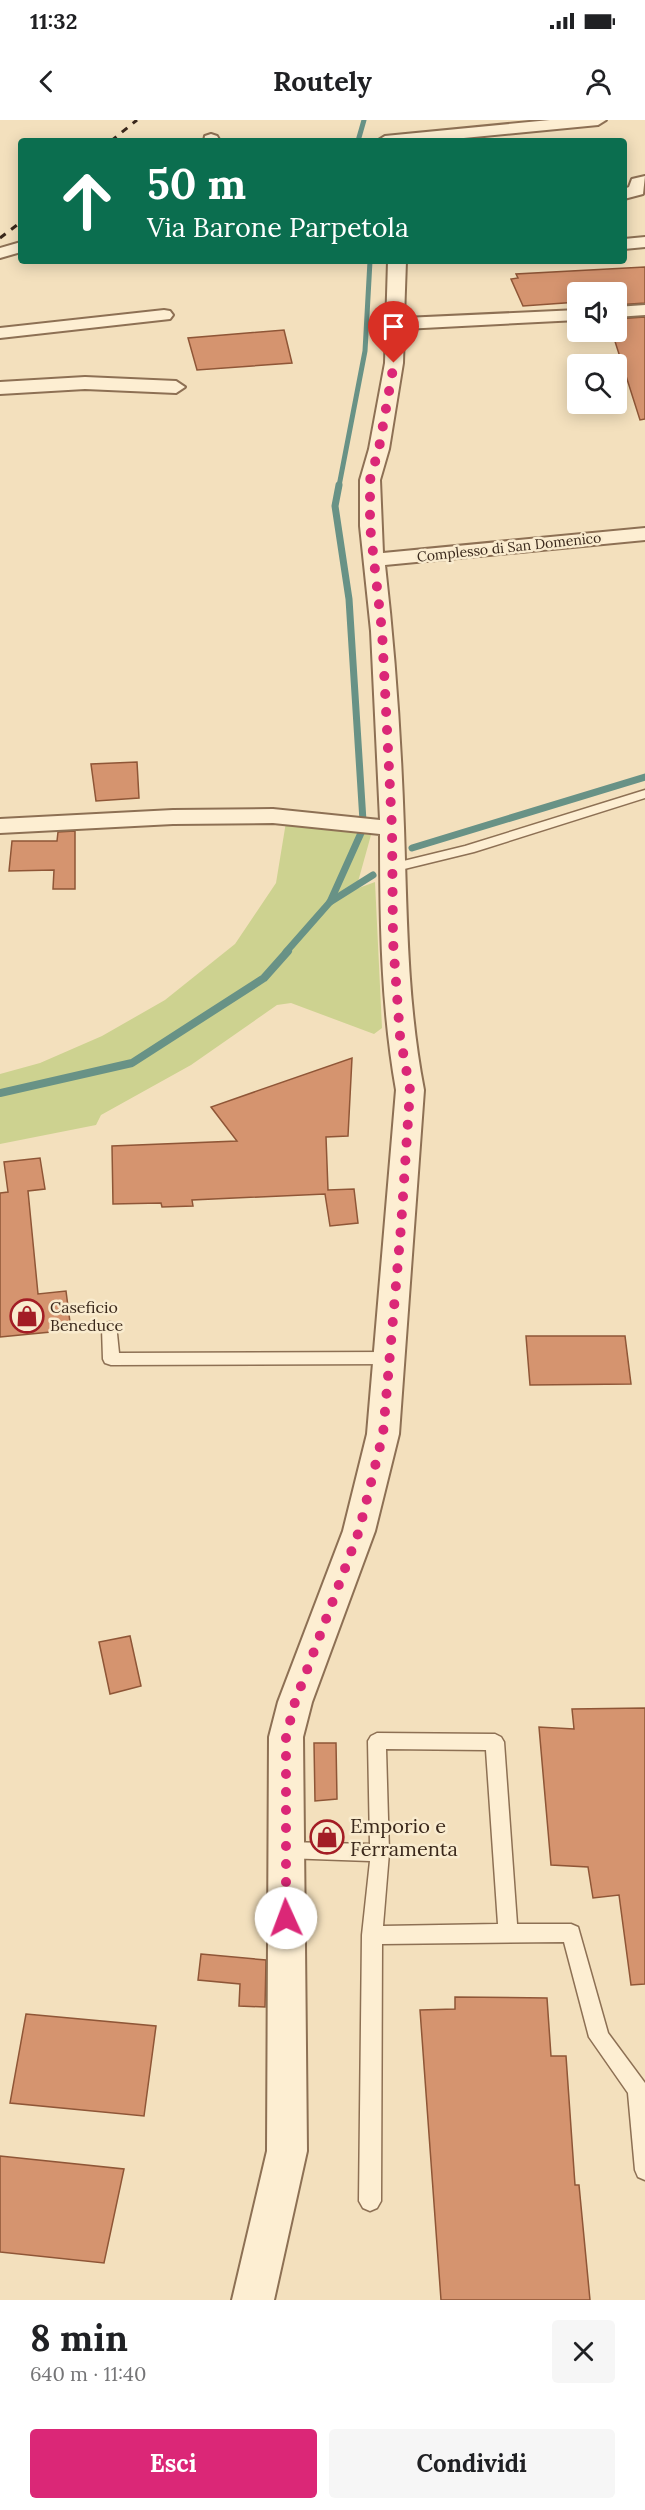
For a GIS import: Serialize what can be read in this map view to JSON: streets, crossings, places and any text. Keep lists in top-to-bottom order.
{
  "streets": {
    "street": ["Complesso di San Domenico"]
  },
  "places": {
    "shop": ["Caseficio Beneduce", "Emporio e Ferramenta"]
  },
  "page": {
    "status": "11:32",
    "header": "Routely",
    "turn": ["50 m", "Via Barone Parpetola"],
    "heading": ["8 min", "640 m · 11:40"],
    "buttons": ["Esci", "Condividi"]
  }
}
